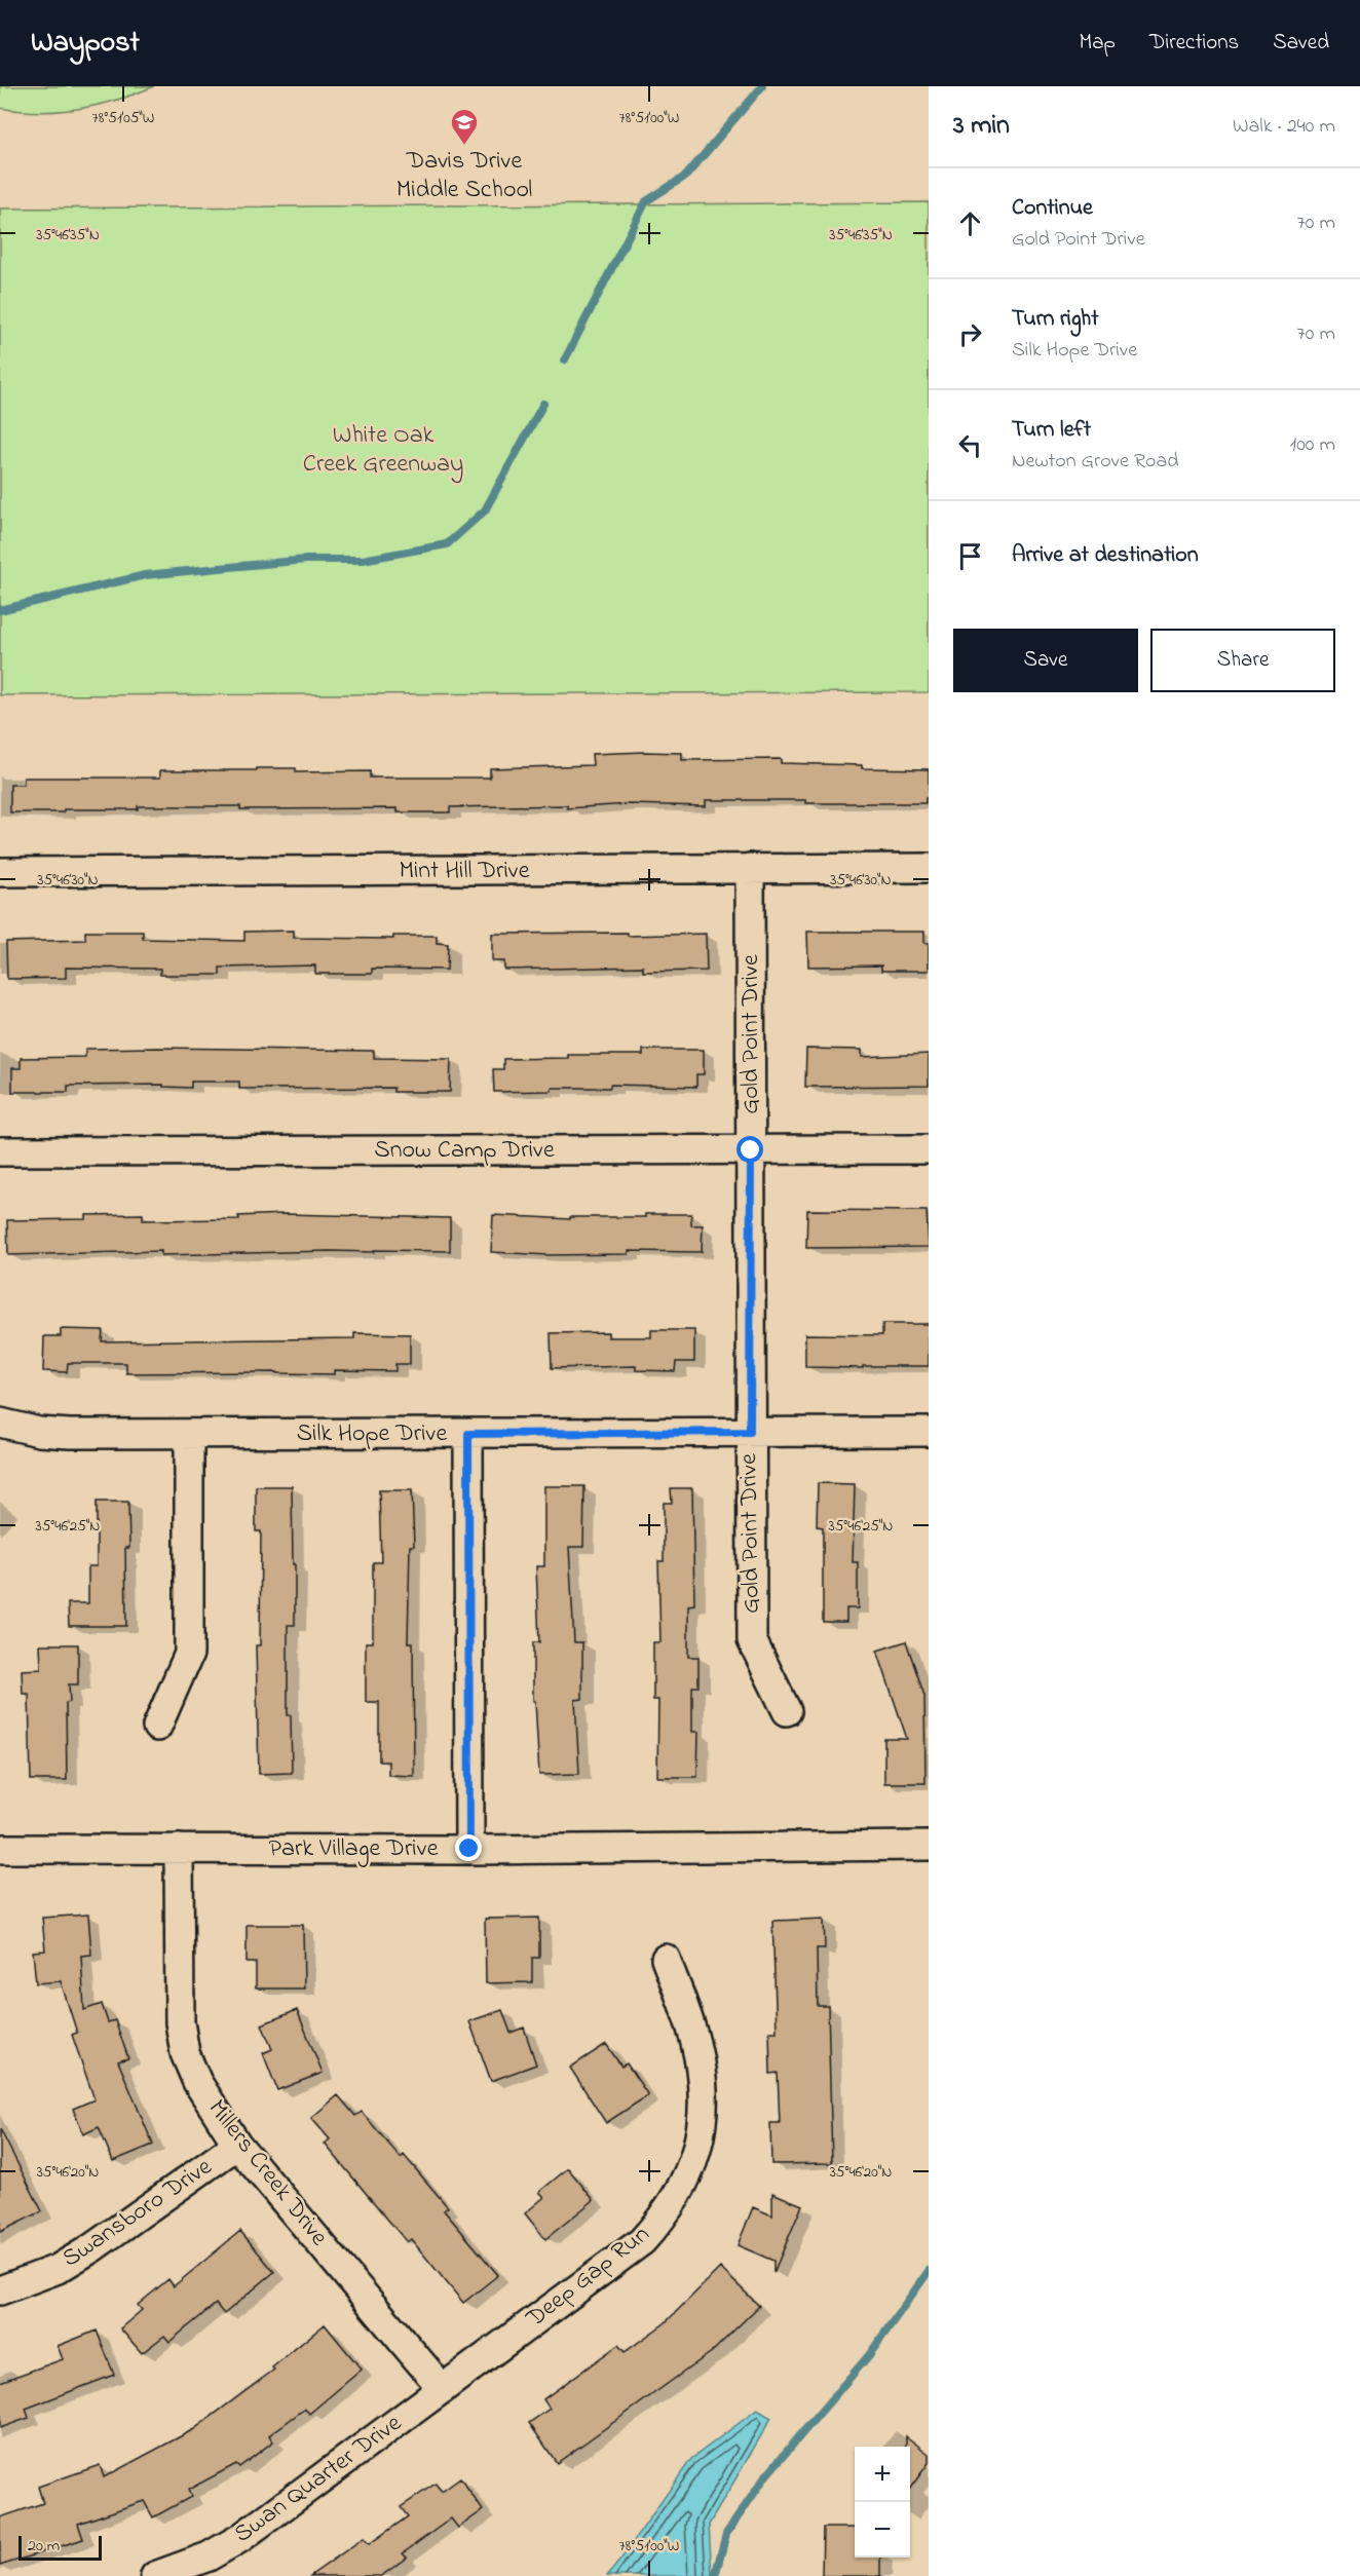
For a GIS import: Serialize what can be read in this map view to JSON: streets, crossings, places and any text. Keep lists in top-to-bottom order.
{
  "streets": {
    "street": [
      "Mint Hill Drive",
      "Gold Point Drive",
      "Snow Camp Drive",
      "Silk Hope Drive",
      "Park Village Drive",
      "Millers Creek Drive",
      "Swansboro Drive",
      "Deep Gap Run",
      "Swan Quarter Drive"
    ]
  },
  "crossings": [
    ["Mint Hill Drive", "Gold Point Drive"],
    ["Gold Point Drive", "Snow Camp Drive"],
    ["Gold Point Drive", "Silk Hope Drive"],
    ["Park Village Drive", "Millers Creek Drive"],
    ["Millers Creek Drive", "Swansboro Drive"],
    ["Millers Creek Drive", "Deep Gap Run"],
    ["Millers Creek Drive", "Swan Quarter Drive"],
    ["Deep Gap Run", "Swan Quarter Drive"]
  ],
  "parks": ["White Oak Creek Greenway"],
  "places": {
    "school or university": ["Davis Drive Middle School"]
  },
  "scale_bar": "20 m",
  "page": {
    "header": "Waypost",
    "nav": ["Map", "Directions", "Saved"],
    "heading": ["3 min", "Walk · 240 m"],
    "list": [
      ["Continue", "Gold Point Drive", "70 m"],
      ["Turn right", "Silk Hope Drive", "70 m"],
      ["Turn left", "Newton Grove Road", "100 m"],
      "Arrive at destination"
    ],
    "buttons": ["Save", "Share"],
    "map_buttons": ["+", "−"],
    "scale": "20 m"
  },
  "coordinates": [
    "78°51'05\"W",
    "78°51'00\"W",
    "35°46'35\"N",
    "35°46'30\"N",
    "35°46'25\"N",
    "35°46'20\"N"
  ]
}
